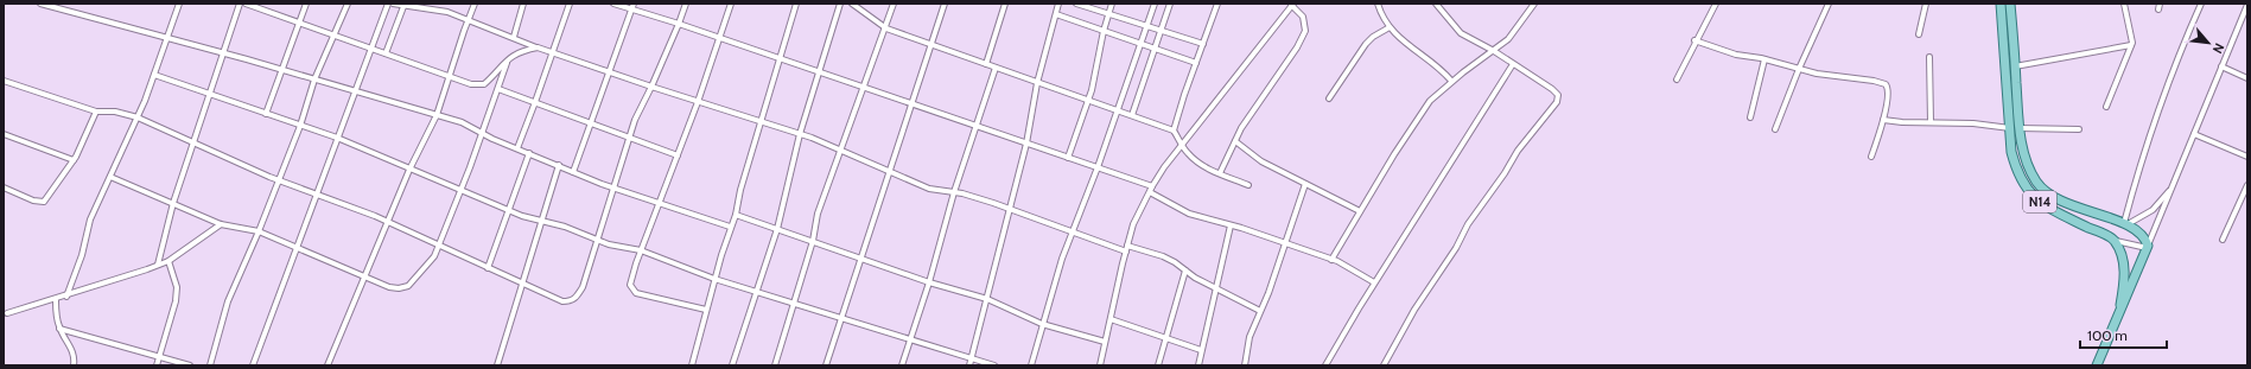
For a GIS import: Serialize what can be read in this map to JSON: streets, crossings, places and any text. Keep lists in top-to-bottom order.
{
  "streets": {
    "main road": ["N14"]
  },
  "scale_bar": "100 m",
  "north": "bottom right"
}
